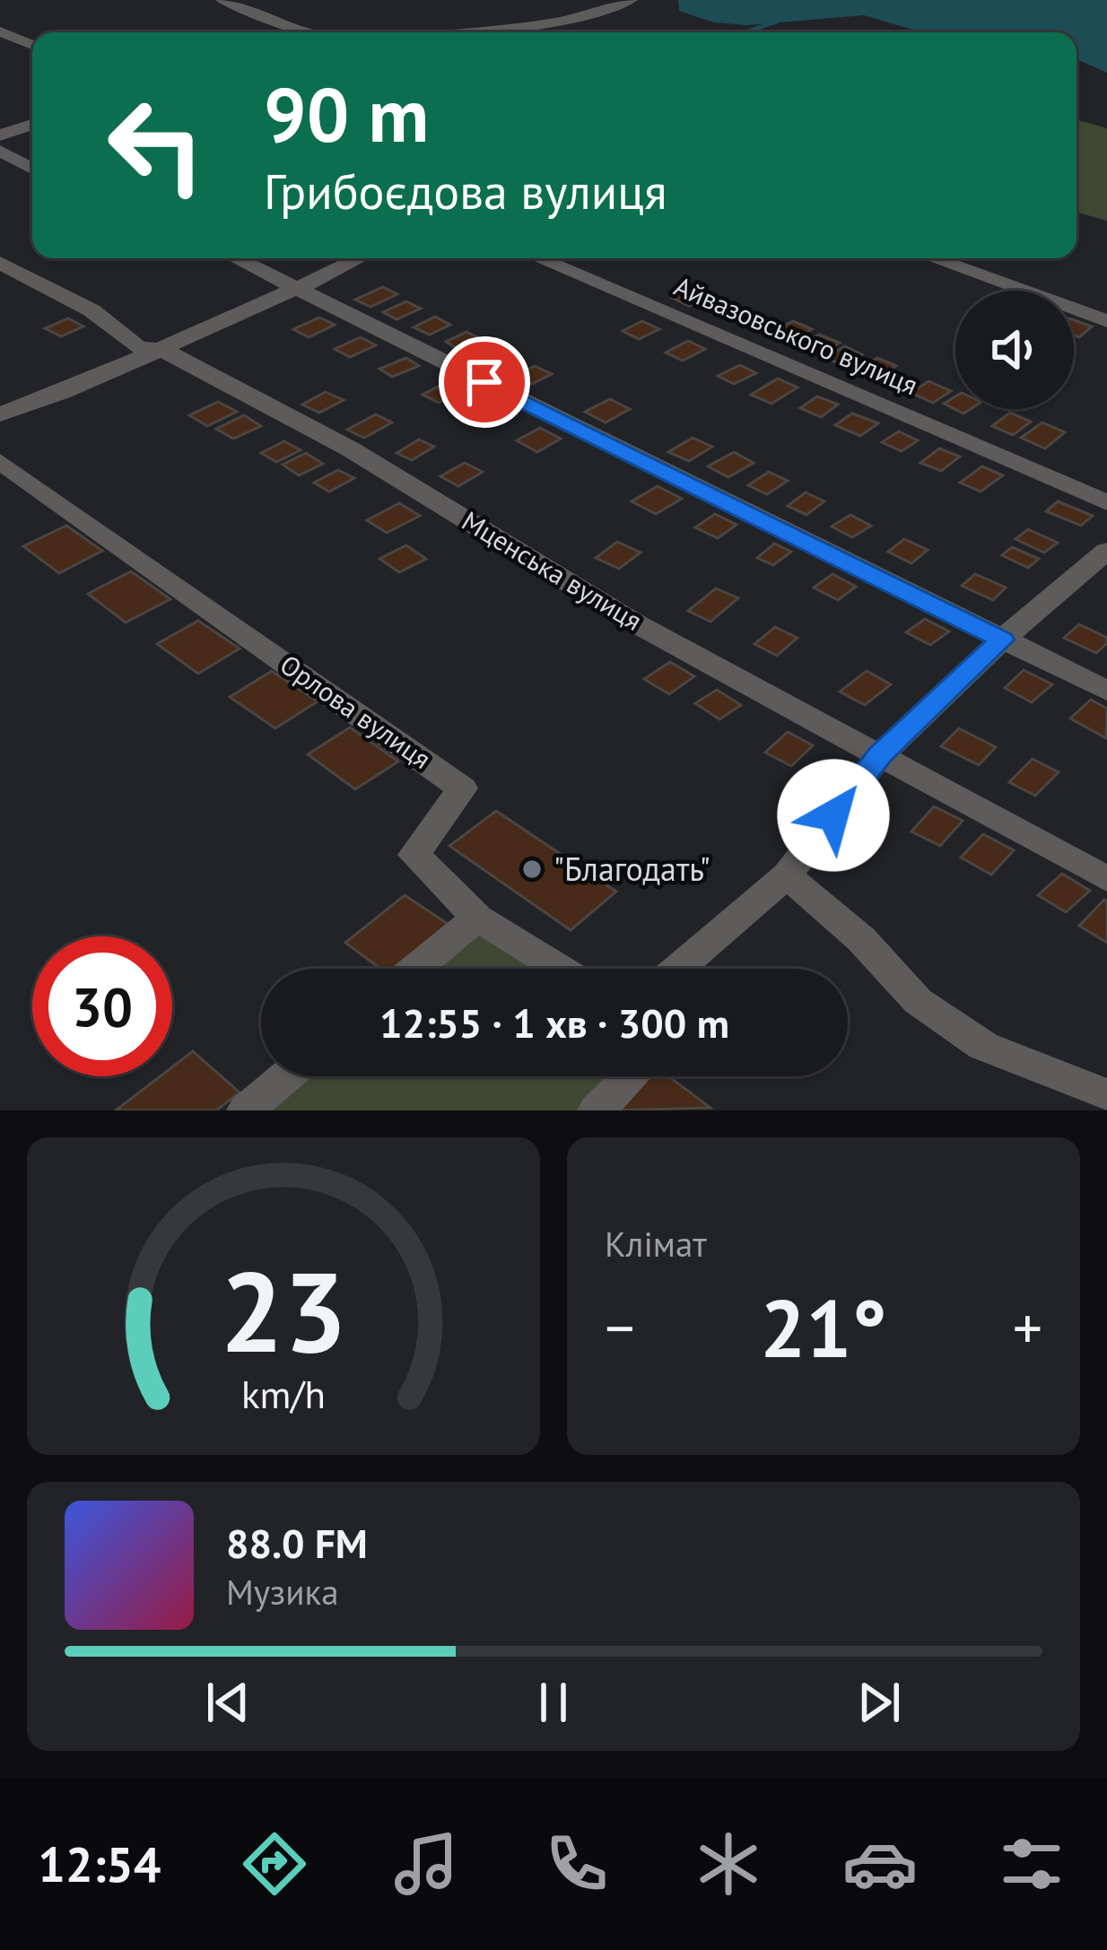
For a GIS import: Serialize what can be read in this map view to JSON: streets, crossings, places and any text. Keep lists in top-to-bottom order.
{
  "streets": {
    "street": ["Айвазовського вулиця", "Мценська вулиця", "Орлова вулиця"]
  },
  "places": ["\"Благодать\""],
  "page": {
    "turn": ["90 m", "Грибоєдова вулиця"],
    "limit": "30",
    "trip": "12:55 · 1 хв · 300 m",
    "tile": "Клімат",
    "heat": ["−", "21°", "+"],
    "song": ["88.0 FM", "Музика"],
    "tabs": "12:54",
    "gauge": ["23", "km/h"]
  }
}
